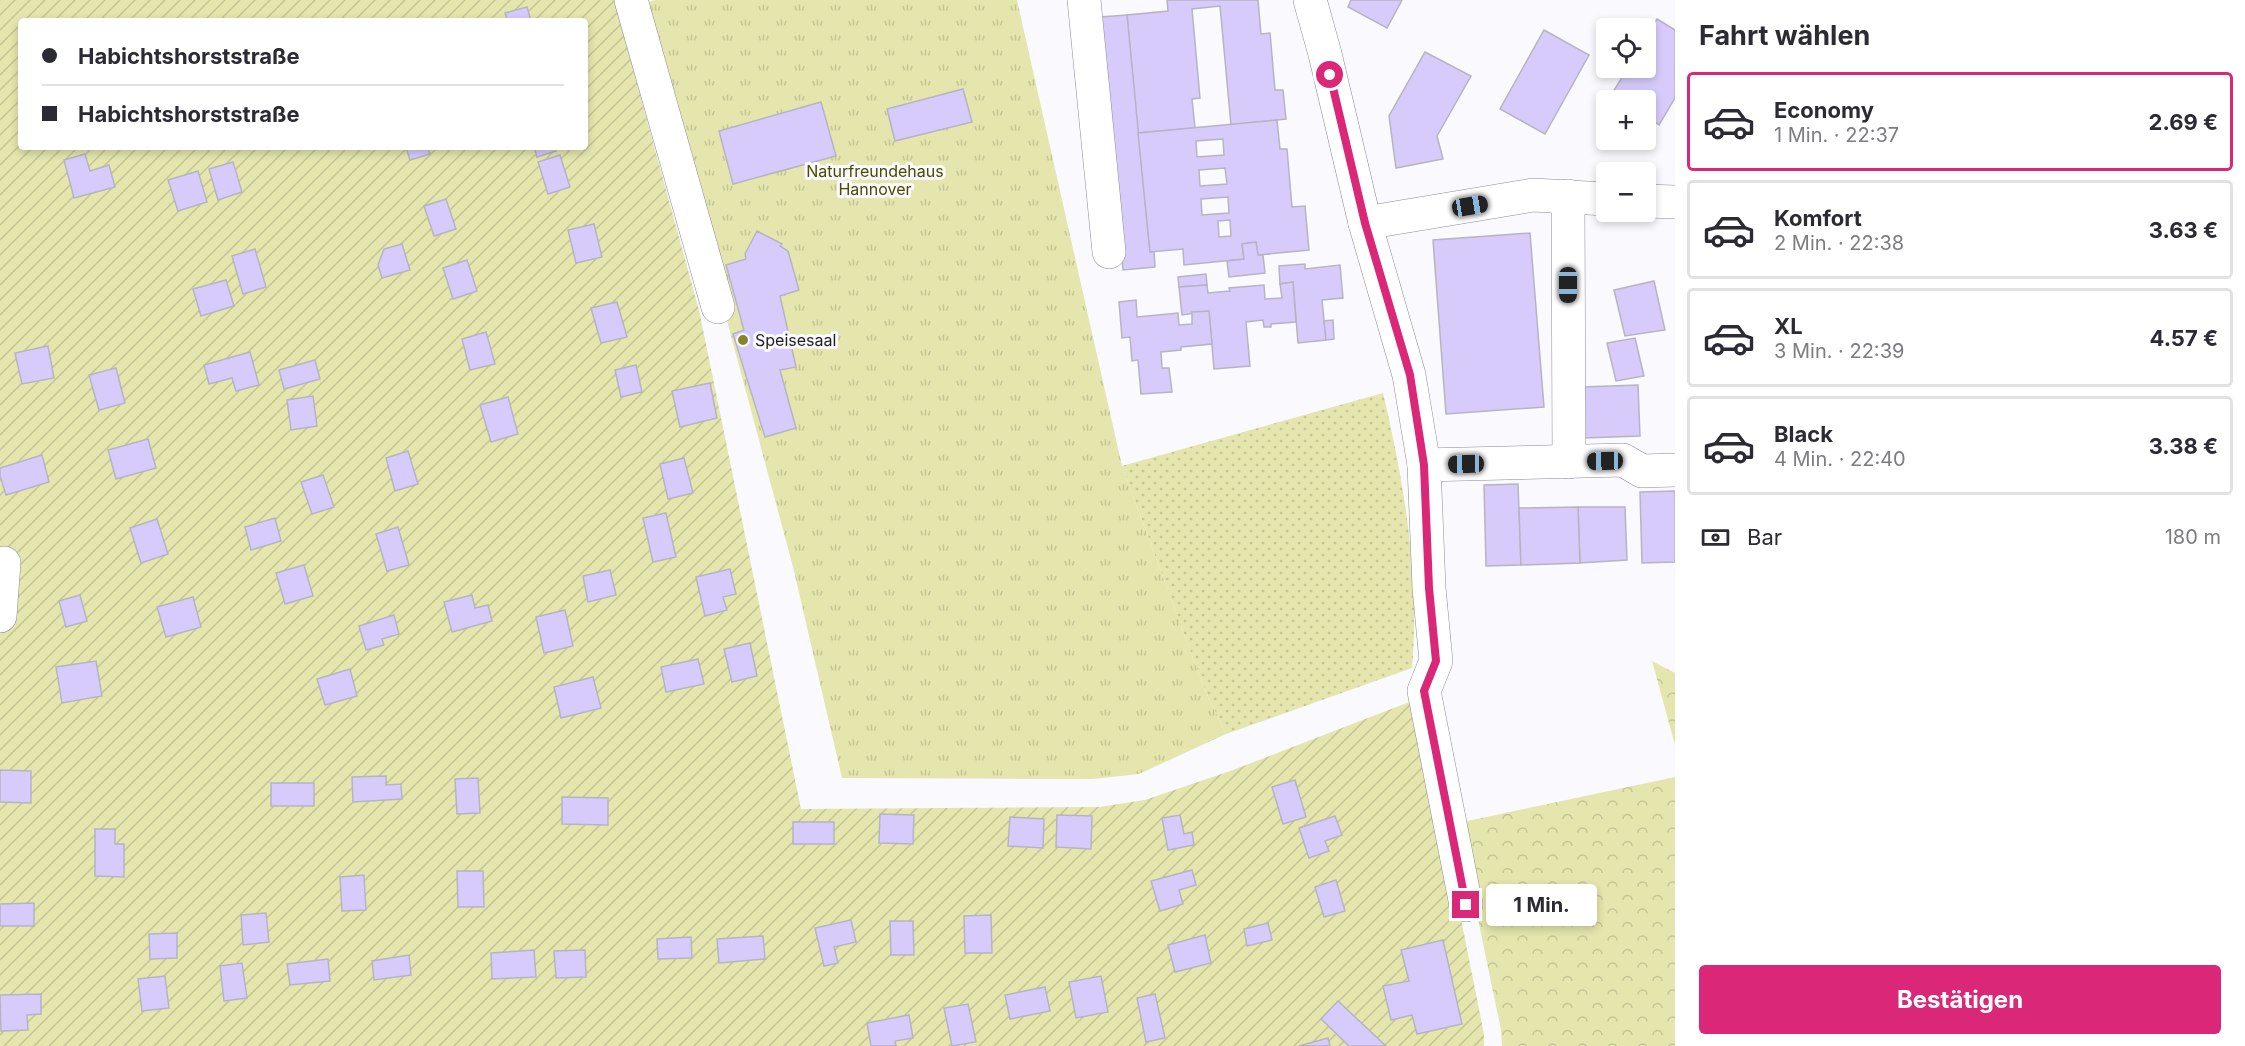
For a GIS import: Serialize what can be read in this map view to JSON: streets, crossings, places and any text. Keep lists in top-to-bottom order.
{
  "parks": ["Naturfreundehaus Hannover"],
  "places": ["Speisesaal"],
  "page": {
    "heading": "Fahrt wählen",
    "map_buttons": ["+", "−"],
    "banner": ["Habichtshorststraße", "Habichtshorststraße"],
    "list": [
      {
        "name": "Economy",
        "note": "1 Min. · 22:37",
        "value": "2.69 €"
      },
      {
        "name": "Komfort",
        "note": "2 Min. · 22:38",
        "value": "3.63 €"
      },
      {
        "name": "XL",
        "note": "3 Min. · 22:39",
        "value": "4.57 €"
      },
      {
        "name": "Black",
        "note": "4 Min. · 22:40",
        "value": "3.38 €"
      }
    ],
    "pay": ["Bar", "180 m"],
    "bubble": "1 Min.",
    "buttons": "Bestätigen"
  }
}
